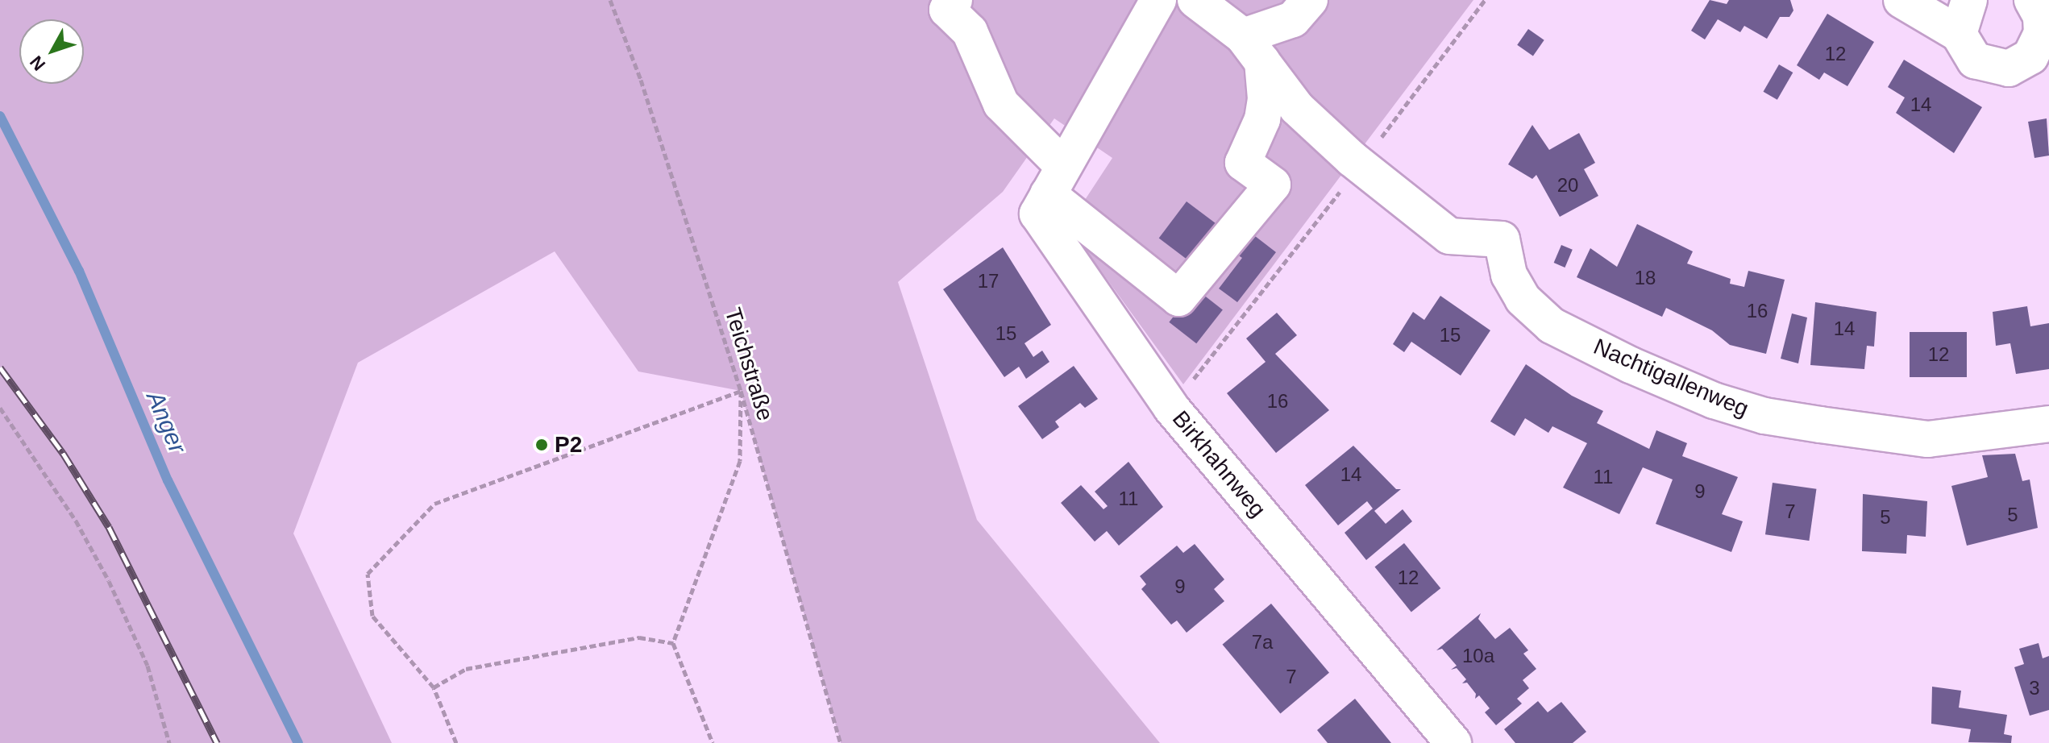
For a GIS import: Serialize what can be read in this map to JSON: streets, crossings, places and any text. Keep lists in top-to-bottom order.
{
  "streets": {
    "street": ["Nachtigallenweg", "Birkhahnweg"],
    "path": ["Teichstraße"]
  },
  "water": ["Anger"],
  "places": ["P2"],
  "house_numbers": [
    "12",
    "14",
    "20",
    "18",
    "17",
    "16",
    "14",
    "15",
    "15",
    "12",
    "16",
    "14",
    "11",
    "9",
    "11",
    "7",
    "5",
    "5",
    "12",
    "9",
    "7a",
    "10a",
    "7",
    "3"
  ],
  "north": "bottom left"
}
